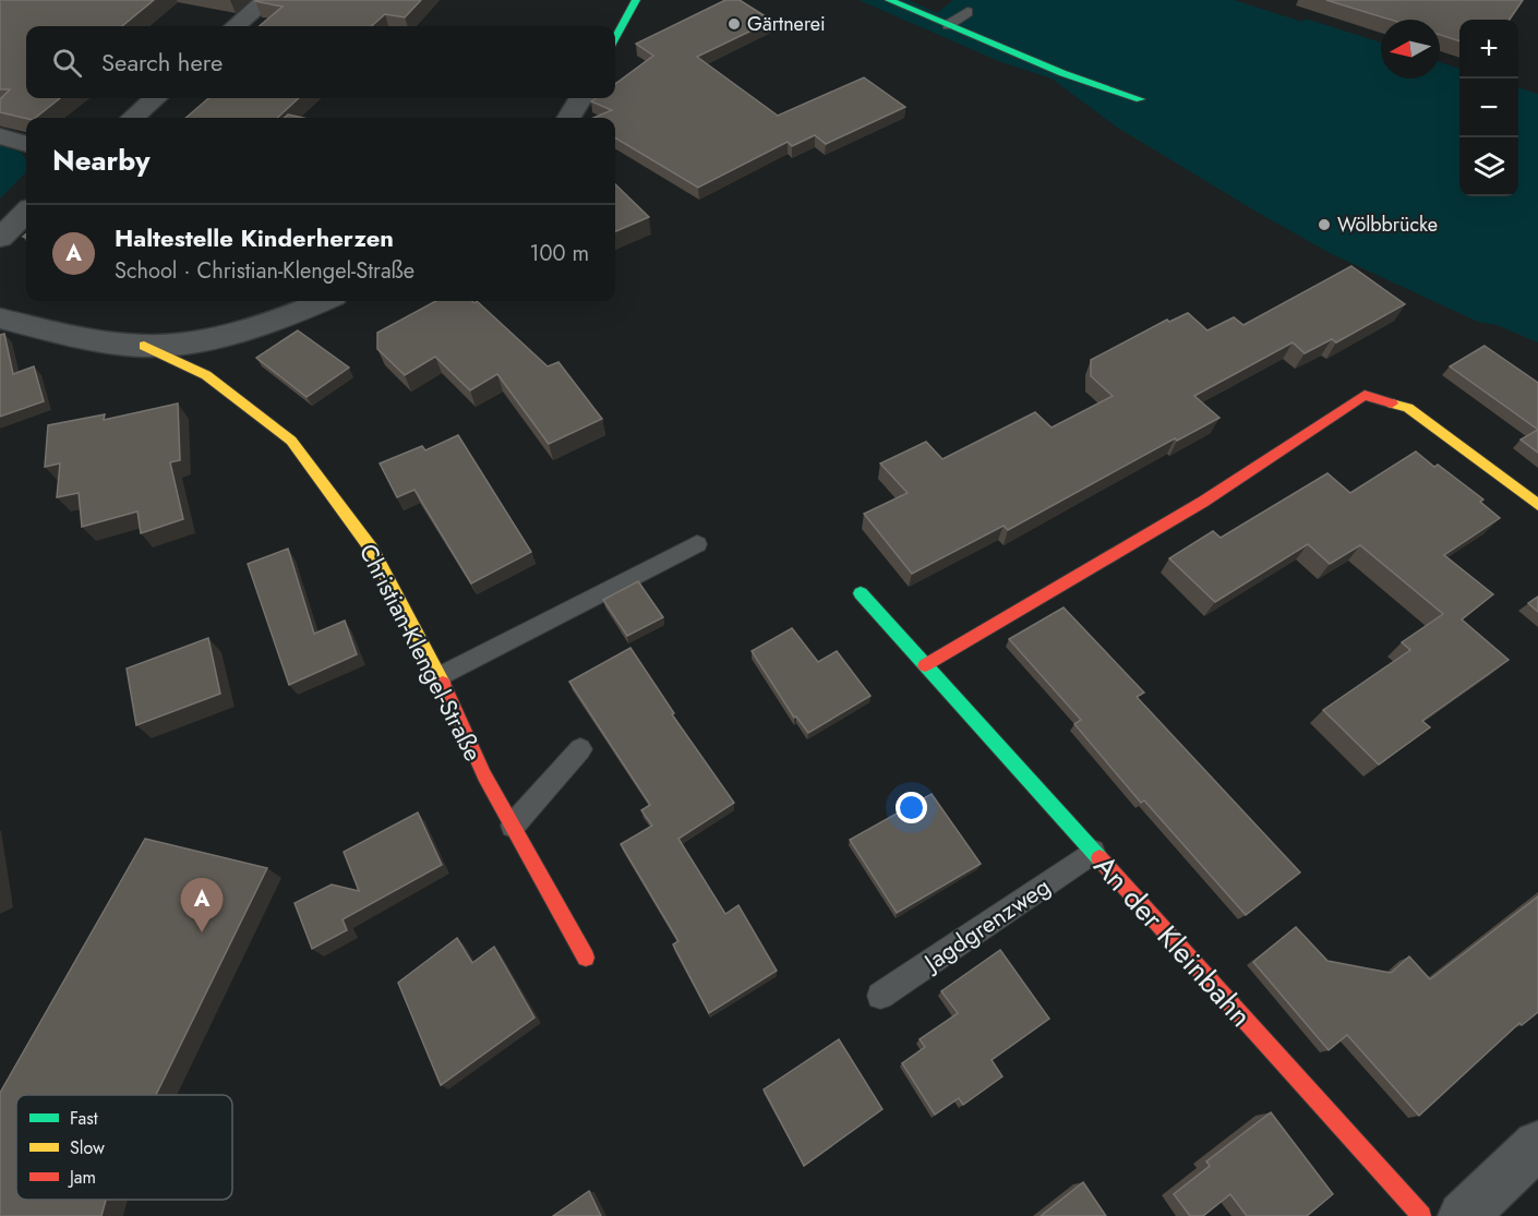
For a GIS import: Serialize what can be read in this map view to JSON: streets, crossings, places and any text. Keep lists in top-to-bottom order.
{
  "streets": {
    "street": ["Christian-Klengel-Straße", "An der Kleinbahn"],
    "lane": ["Jagdgrenzweg"]
  },
  "crossings": [
    ["Jagdgrenzweg", "An der Kleinbahn"]
  ],
  "places": ["Gärtnerei", "Wölbbrücke"],
  "legend": ["Fast", "Slow", "Jam"],
  "north": "left",
  "page": {
    "map_buttons": ["+", "−"],
    "search": "Search here",
    "heading": "Nearby",
    "list": [
      {
        "mark": "A",
        "name": "Haltestelle Kinderherzen",
        "note": "School · Christian-Klengel-Straße",
        "value": "100 m"
      }
    ],
    "pins": "A"
  }
}
